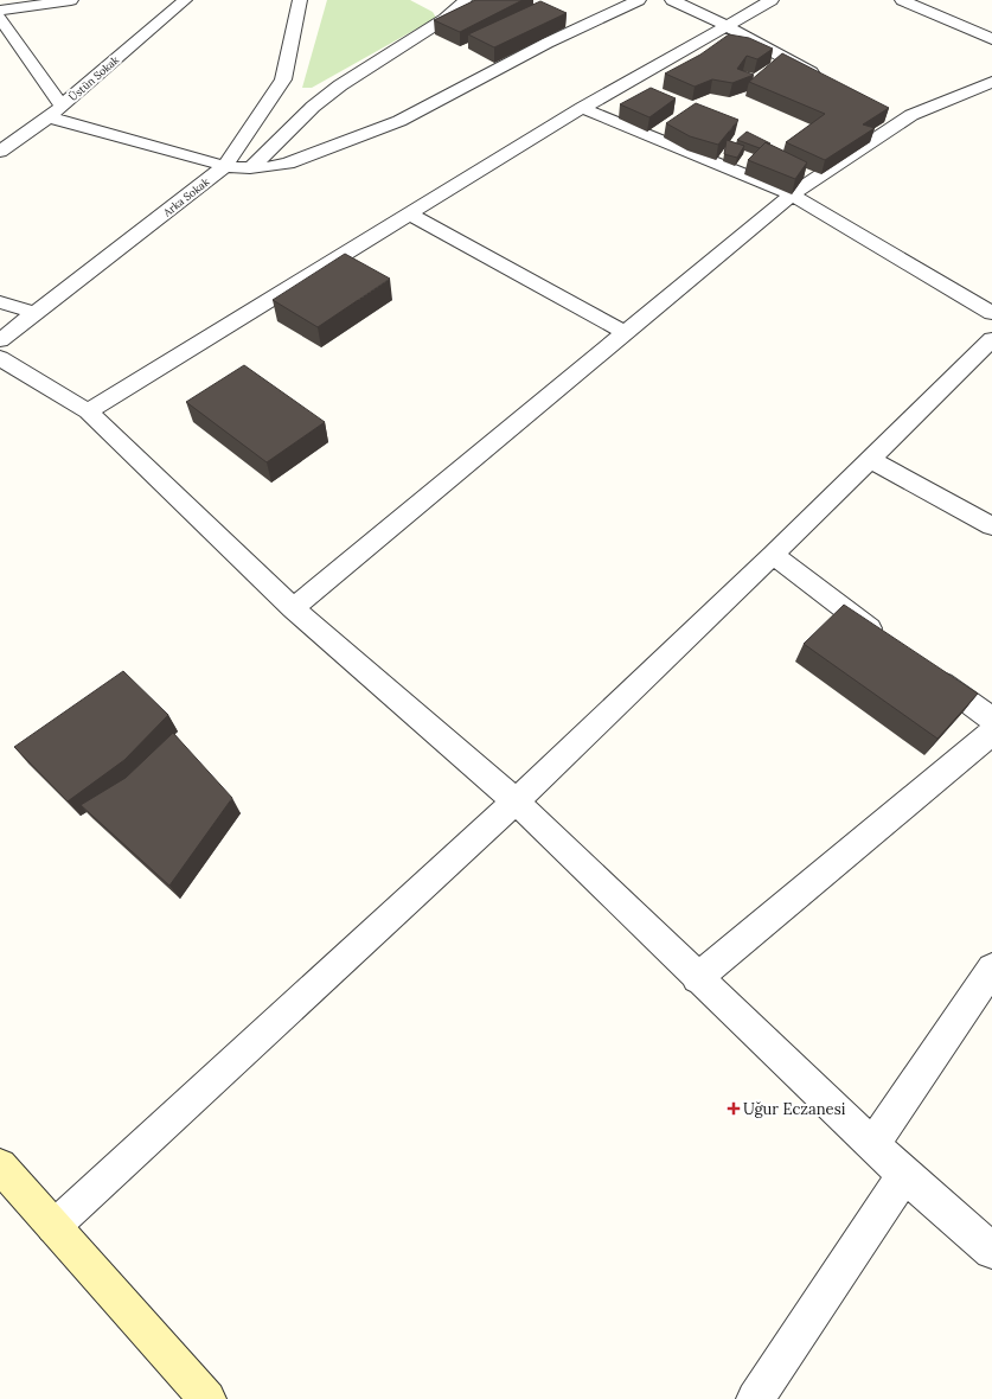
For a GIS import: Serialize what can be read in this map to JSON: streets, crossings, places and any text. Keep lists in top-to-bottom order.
{
  "streets": {
    "street": ["Üstün Sokak", "Arka Sokak"]
  },
  "places": {
    "health": ["Uğur Eczanesi"]
  }
}
